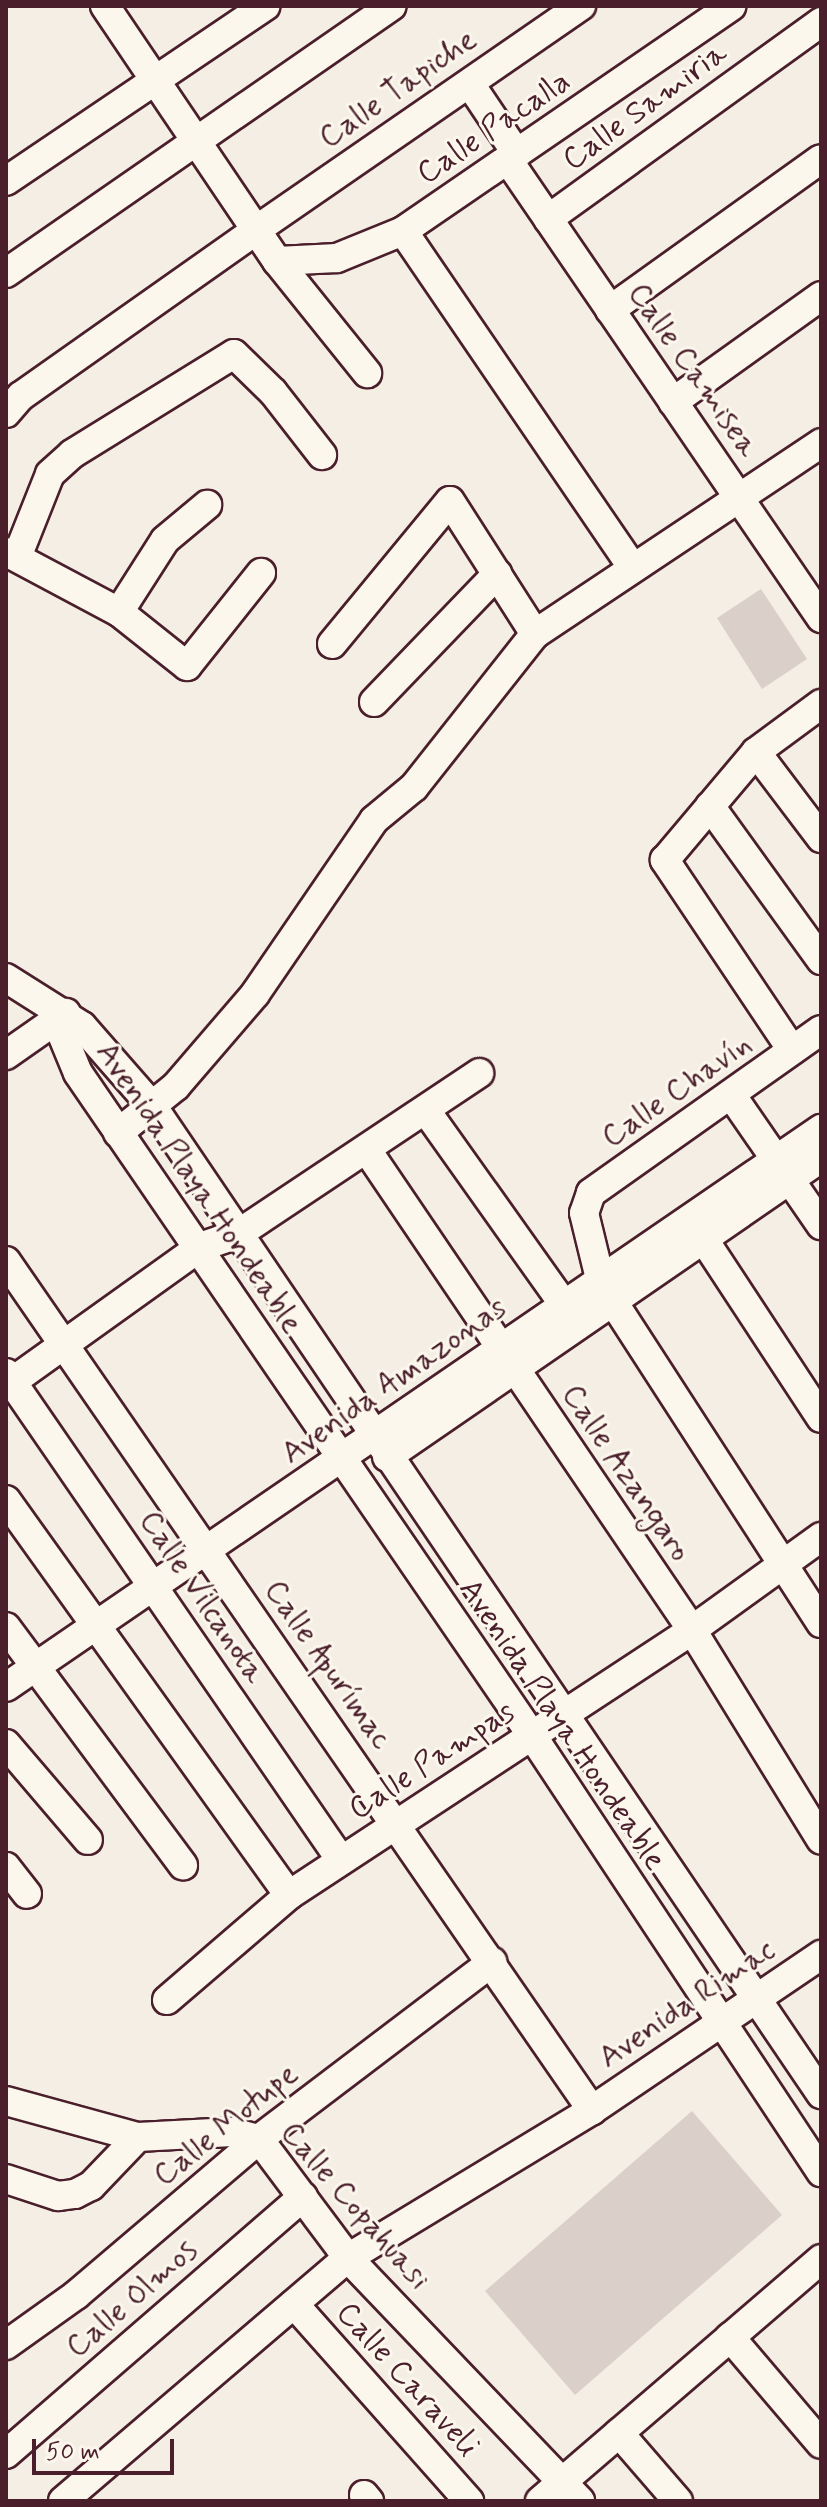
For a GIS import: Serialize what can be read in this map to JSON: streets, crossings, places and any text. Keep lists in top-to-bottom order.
{
  "streets": {
    "street": [
      "Calle Tapiche",
      "Calle Samiria",
      "Calle Pacalla",
      "Calle Camisea",
      "Calle Chavín",
      "Avenida Playa Hondeable",
      "Avenida Amazonas",
      "Calle Azangaro",
      "Calle Vilcanota",
      "Calle Apurímac",
      "Calle Pampas",
      "Avenida Rimac",
      "Calle Motupe",
      "Calle Copahuasi",
      "Calle Olmos",
      "Calle Caraveli"
    ]
  },
  "crossings": [
    ["Calle Tapiche", "Calle Camisea"],
    ["Calle Samiria", "Calle Camisea"],
    ["Calle Pacalla", "Calle Camisea"],
    ["Calle Chavín", "Avenida Amazonas"],
    ["Avenida Playa Hondeable", "Avenida Amazonas"],
    ["Avenida Playa Hondeable", "Calle Pampas"],
    ["Avenida Playa Hondeable", "Avenida Rimac"],
    ["Avenida Amazonas", "Calle Azangaro"],
    ["Avenida Amazonas", "Calle Vilcanota"],
    ["Avenida Amazonas", "Calle Apurímac"],
    ["Calle Azangaro", "Calle Pampas"],
    ["Calle Vilcanota", "Calle Pampas"],
    ["Calle Apurímac", "Calle Pampas"],
    ["Calle Apurímac", "Avenida Rimac"],
    ["Calle Apurímac", "Calle Motupe"],
    ["Avenida Rimac", "Calle Copahuasi"],
    ["Avenida Rimac", "Calle Caraveli"],
    ["Calle Motupe", "Calle Copahuasi"],
    ["Calle Copahuasi", "Calle Olmos"]
  ],
  "scale_bar": "50 m"
}
